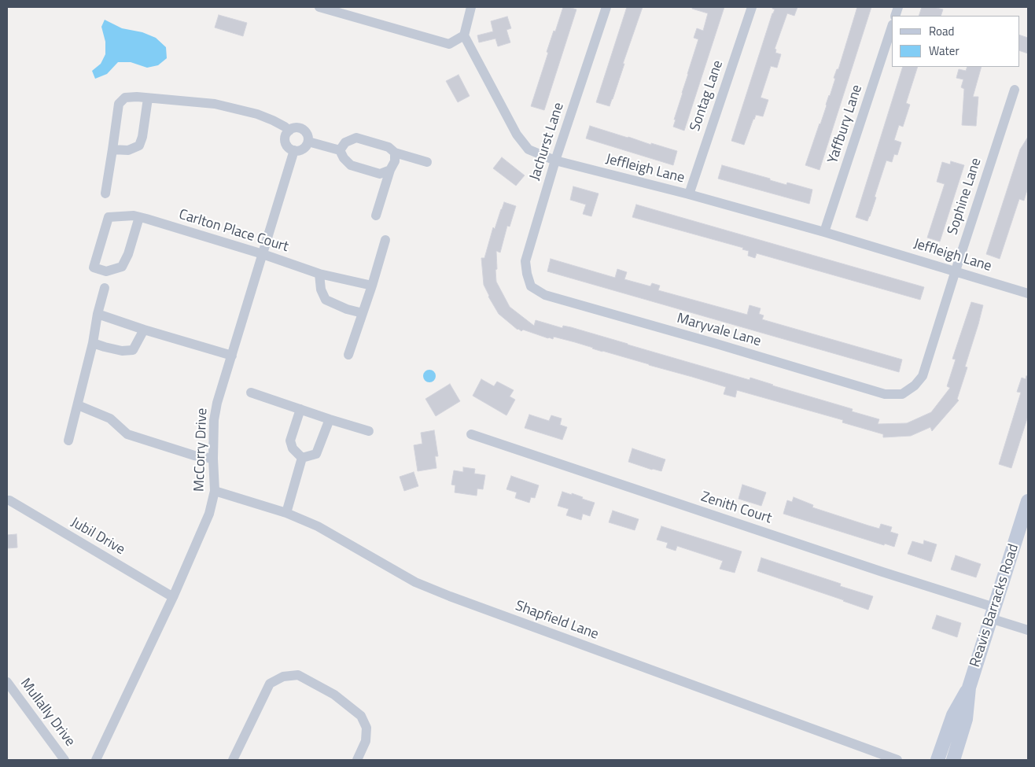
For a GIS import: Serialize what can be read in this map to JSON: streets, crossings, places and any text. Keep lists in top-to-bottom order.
{
  "streets": {
    "main road": ["Reavis Barracks Road"],
    "street": [
      "Sontag Lane",
      "Yaffbury Lane",
      "Jachurst Lane",
      "Jeffleigh Lane",
      "Sophine Lane",
      "Carlton Place Court",
      "Maryvale Lane",
      "McCorry Drive",
      "Zenith Court",
      "Jubil Drive",
      "Shapfield Lane",
      "Mullally Drive"
    ]
  },
  "crossings": [
    ["Sontag Lane", "Jeffleigh Lane"],
    ["Yaffbury Lane", "Jeffleigh Lane"],
    ["Jachurst Lane", "Jeffleigh Lane"],
    ["Jachurst Lane", "Maryvale Lane"],
    ["Jeffleigh Lane", "Sophine Lane"],
    ["Sophine Lane", "Maryvale Lane"],
    ["Carlton Place Court", "McCorry Drive"],
    ["McCorry Drive", "Jubil Drive"],
    ["McCorry Drive", "Shapfield Lane"],
    ["Zenith Court", "Reavis Barracks Road"]
  ],
  "legend": ["Road", "Water"]
}
